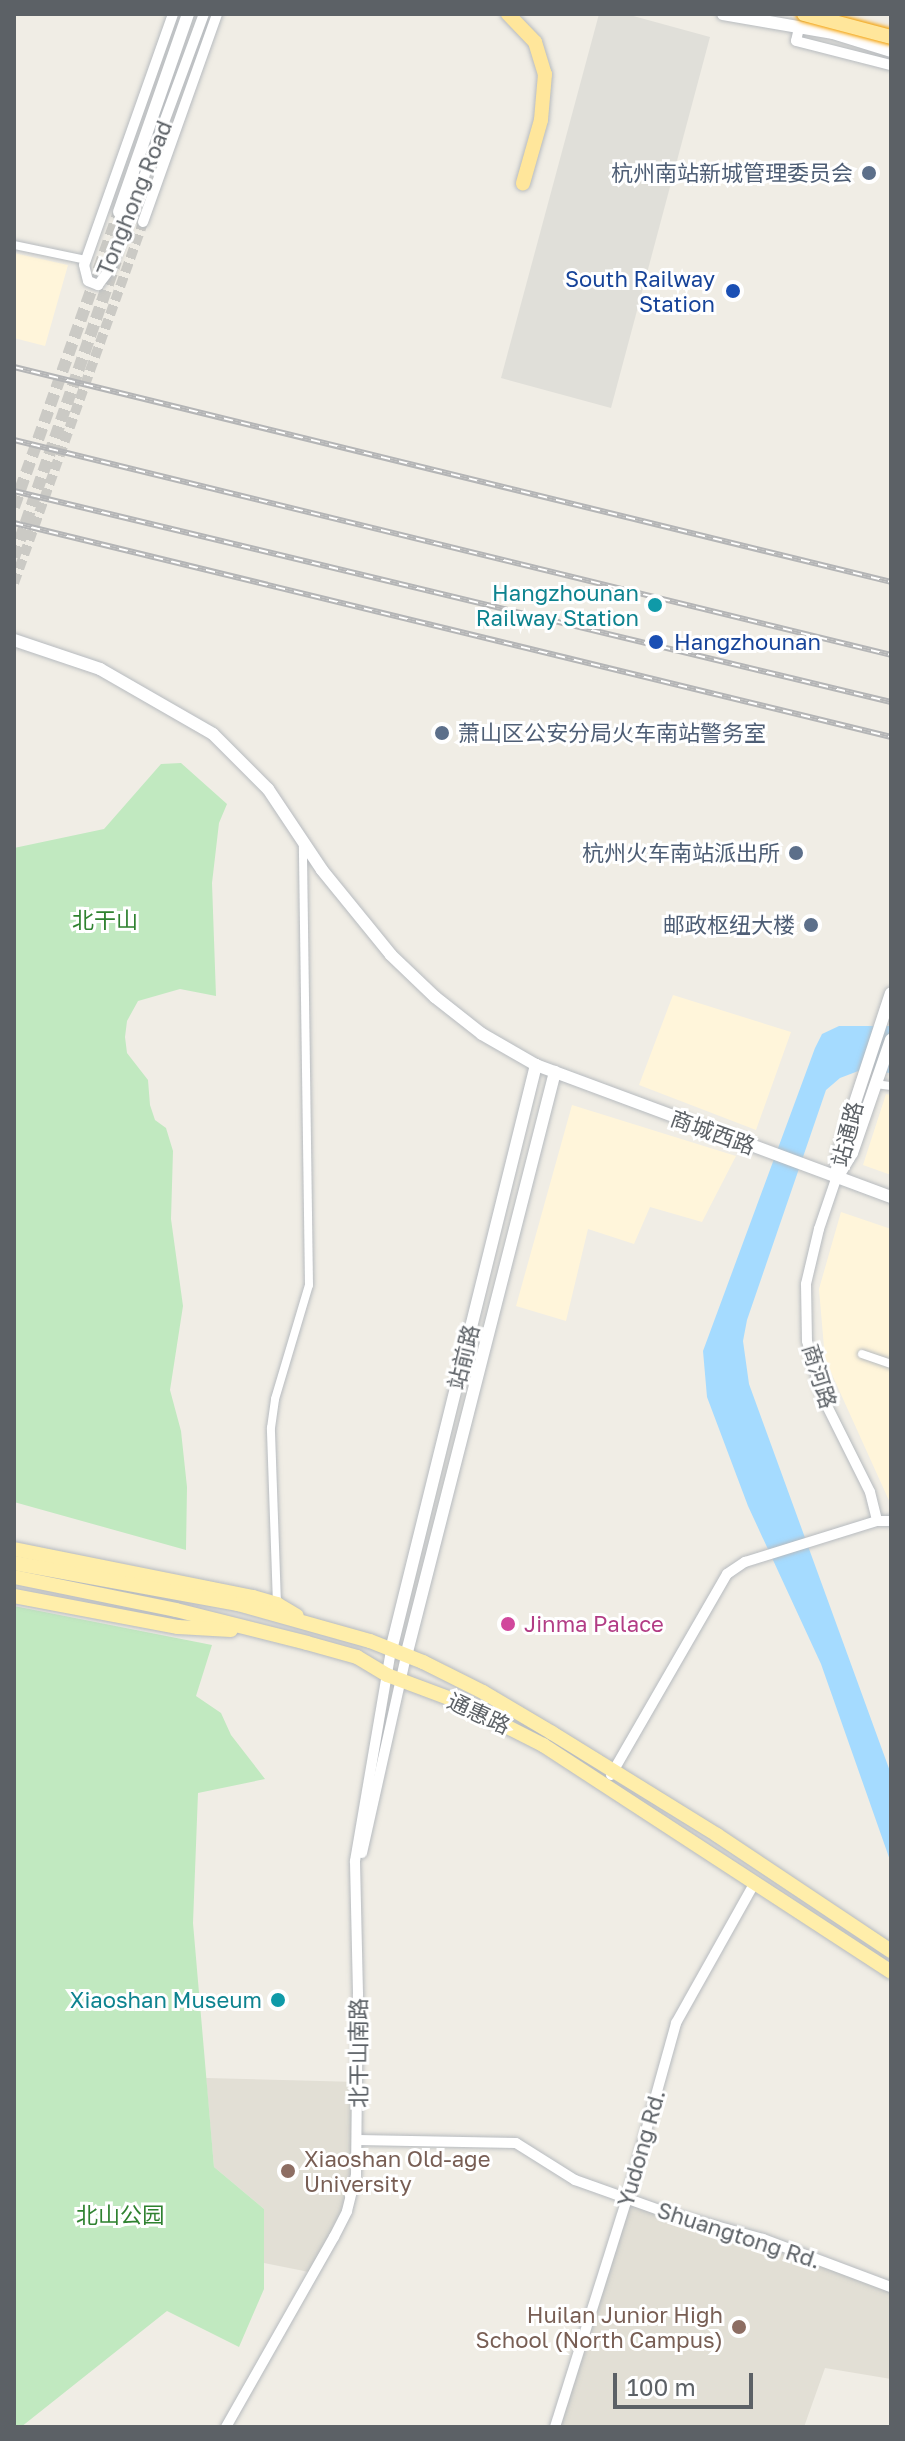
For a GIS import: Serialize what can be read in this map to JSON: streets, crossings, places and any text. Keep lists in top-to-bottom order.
{
  "streets": {
    "main road": [
      "Tonghong Road",
      "商城西路",
      "站通路",
      "站前路",
      "通惠路"
    ],
    "street": [
      "商河路",
      "北干山南路",
      "Yudong Rd.",
      "Shuangtong Rd."
    ]
  },
  "crossings": [
    ["商城西路", "站通路"],
    ["商城西路", "站前路"],
    ["商城西路", "商河路"],
    ["站通路", "商河路"],
    ["站前路", "通惠路"],
    ["站前路", "北干山南路"],
    ["通惠路", "北干山南路"],
    ["通惠路", "Yudong Rd."],
    ["北干山南路", "Shuangtong Rd."],
    ["Yudong Rd.", "Shuangtong Rd."]
  ],
  "parks": ["北干山", "北山公园"],
  "places": [
    "杭州南站新城管理委员会",
    "South Railway Station",
    "Hangzhounan Railway Station",
    "Hangzhounan",
    "萧山区公安分局火车南站警务室",
    "杭州火车南站派出所",
    "邮政枢纽大楼",
    "Jinma Palace",
    "Xiaoshan Museum",
    "Xiaoshan Old-age University",
    "Huilan Junior High School (North Campus)"
  ],
  "scale_bar": "100 m"
}
